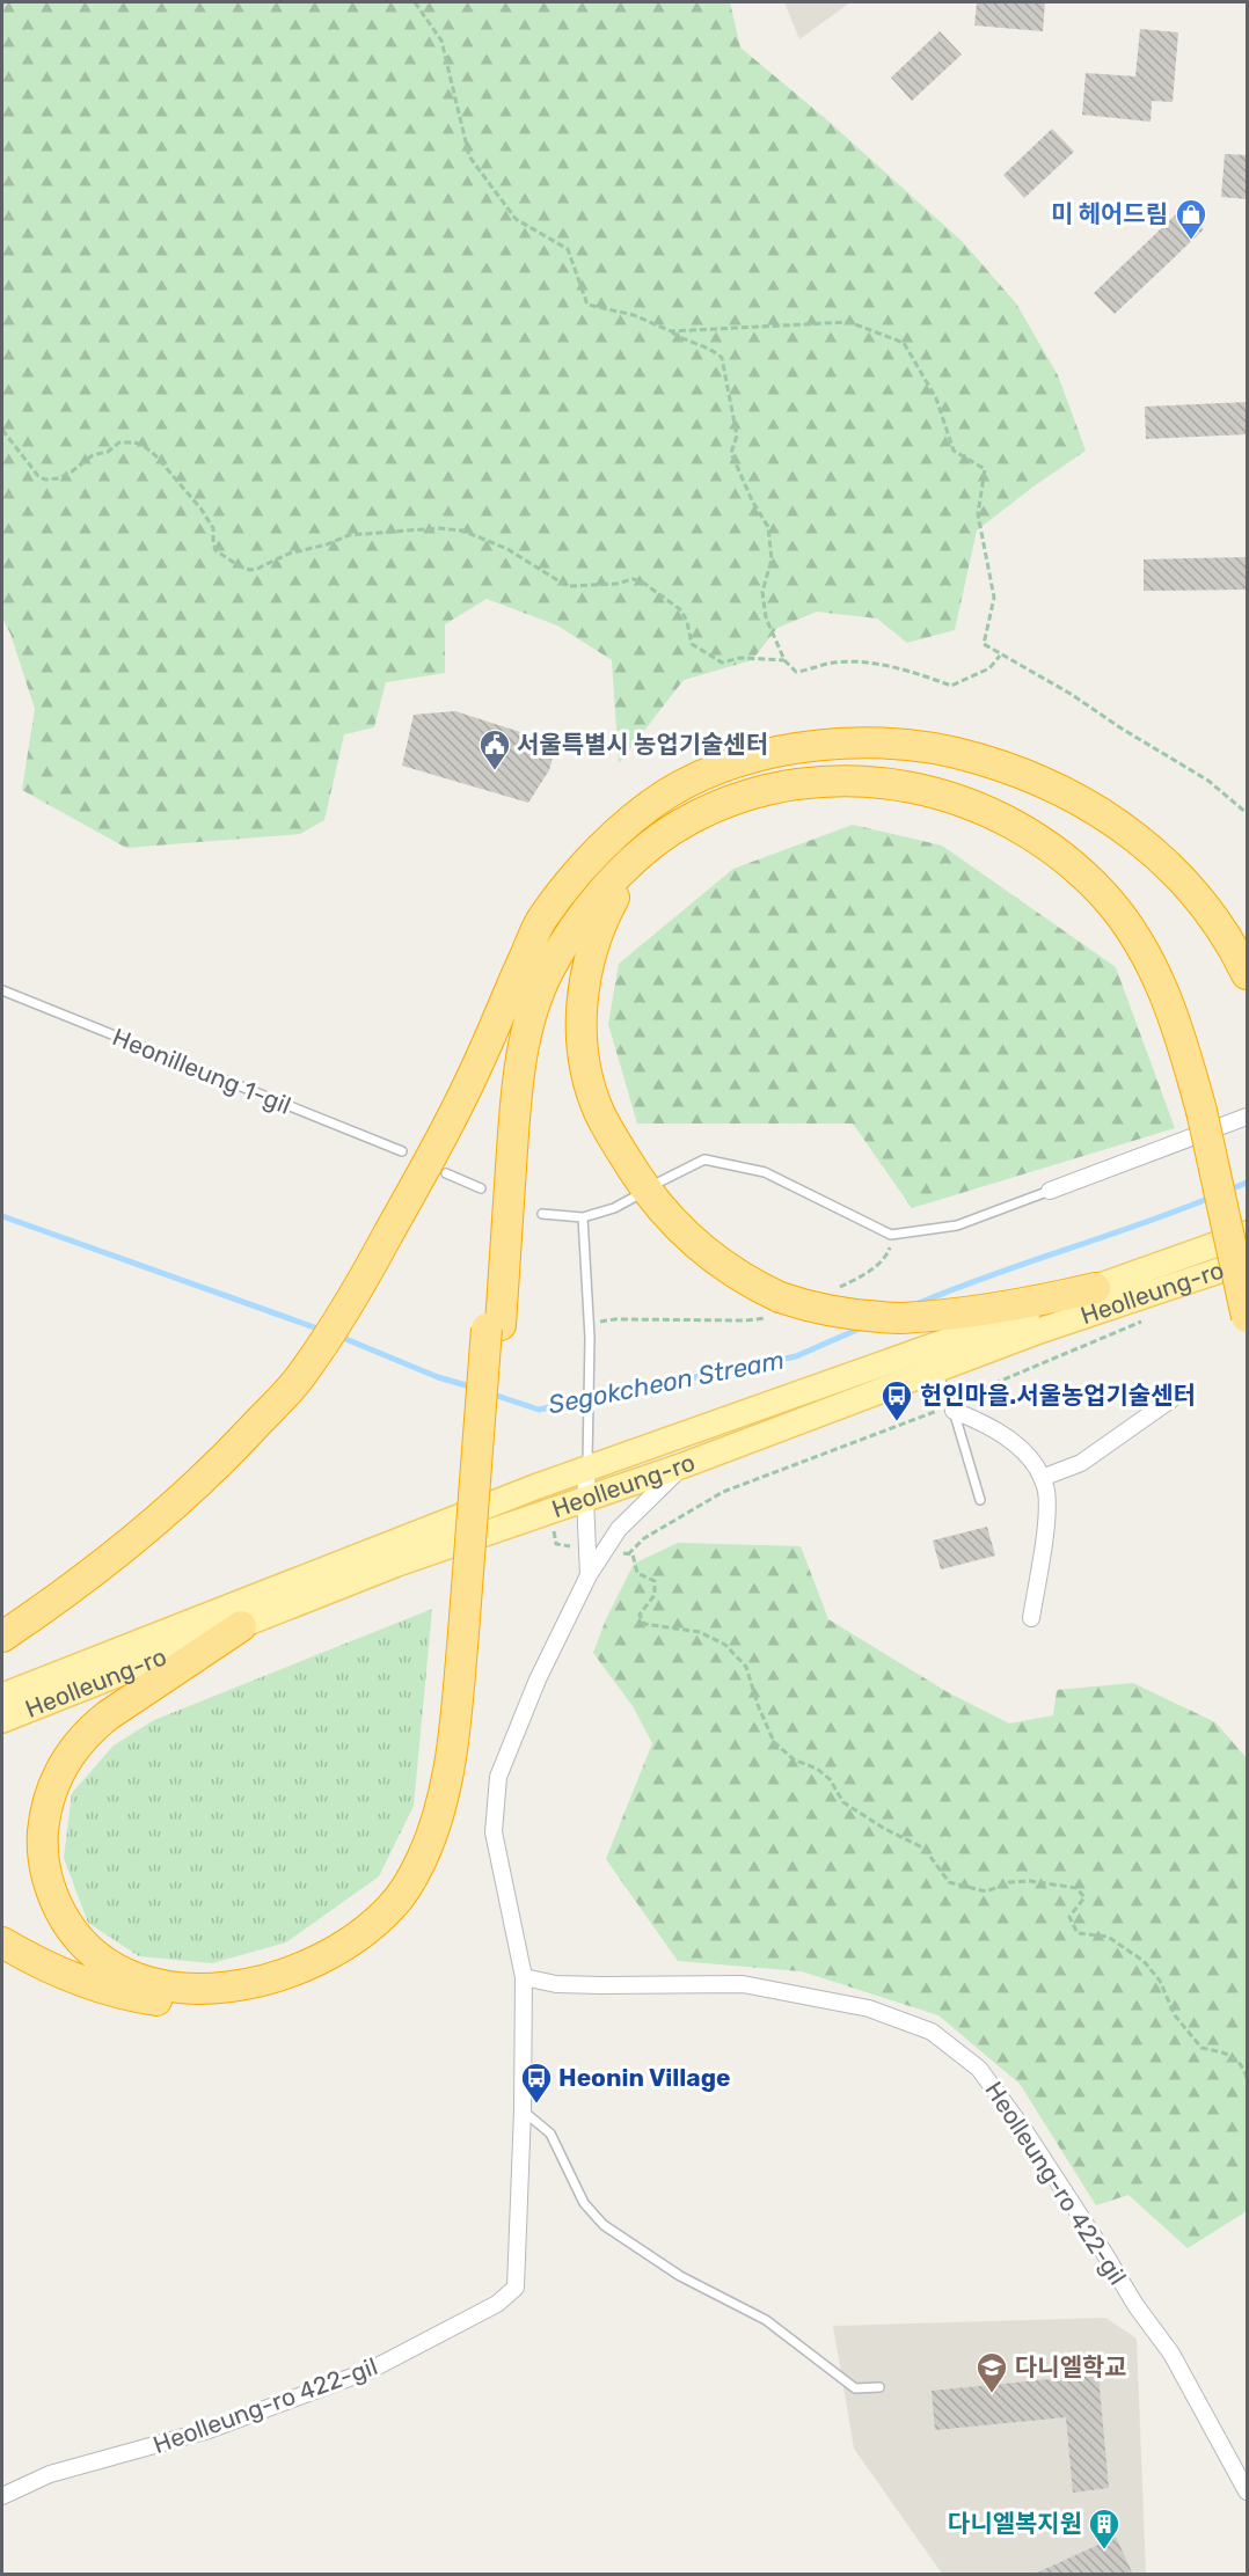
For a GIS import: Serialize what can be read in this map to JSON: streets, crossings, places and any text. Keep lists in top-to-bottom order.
{
  "streets": {
    "main road": ["Heolleung-ro"],
    "street": ["Heolleung-ro 422-gil"],
    "lane": ["Heonilleung 1-gil"]
  },
  "water": ["Segokcheon Stream"],
  "places": {
    "shop": ["미 헤어드림"],
    "public building": ["서울특별시 농업기술센터"],
    "bus stop": ["헌인마을.서울농업기술센터", "Heonin Village"],
    "school or university": ["다니엘학교"],
    "building": ["다니엘복지원"]
  }
}
